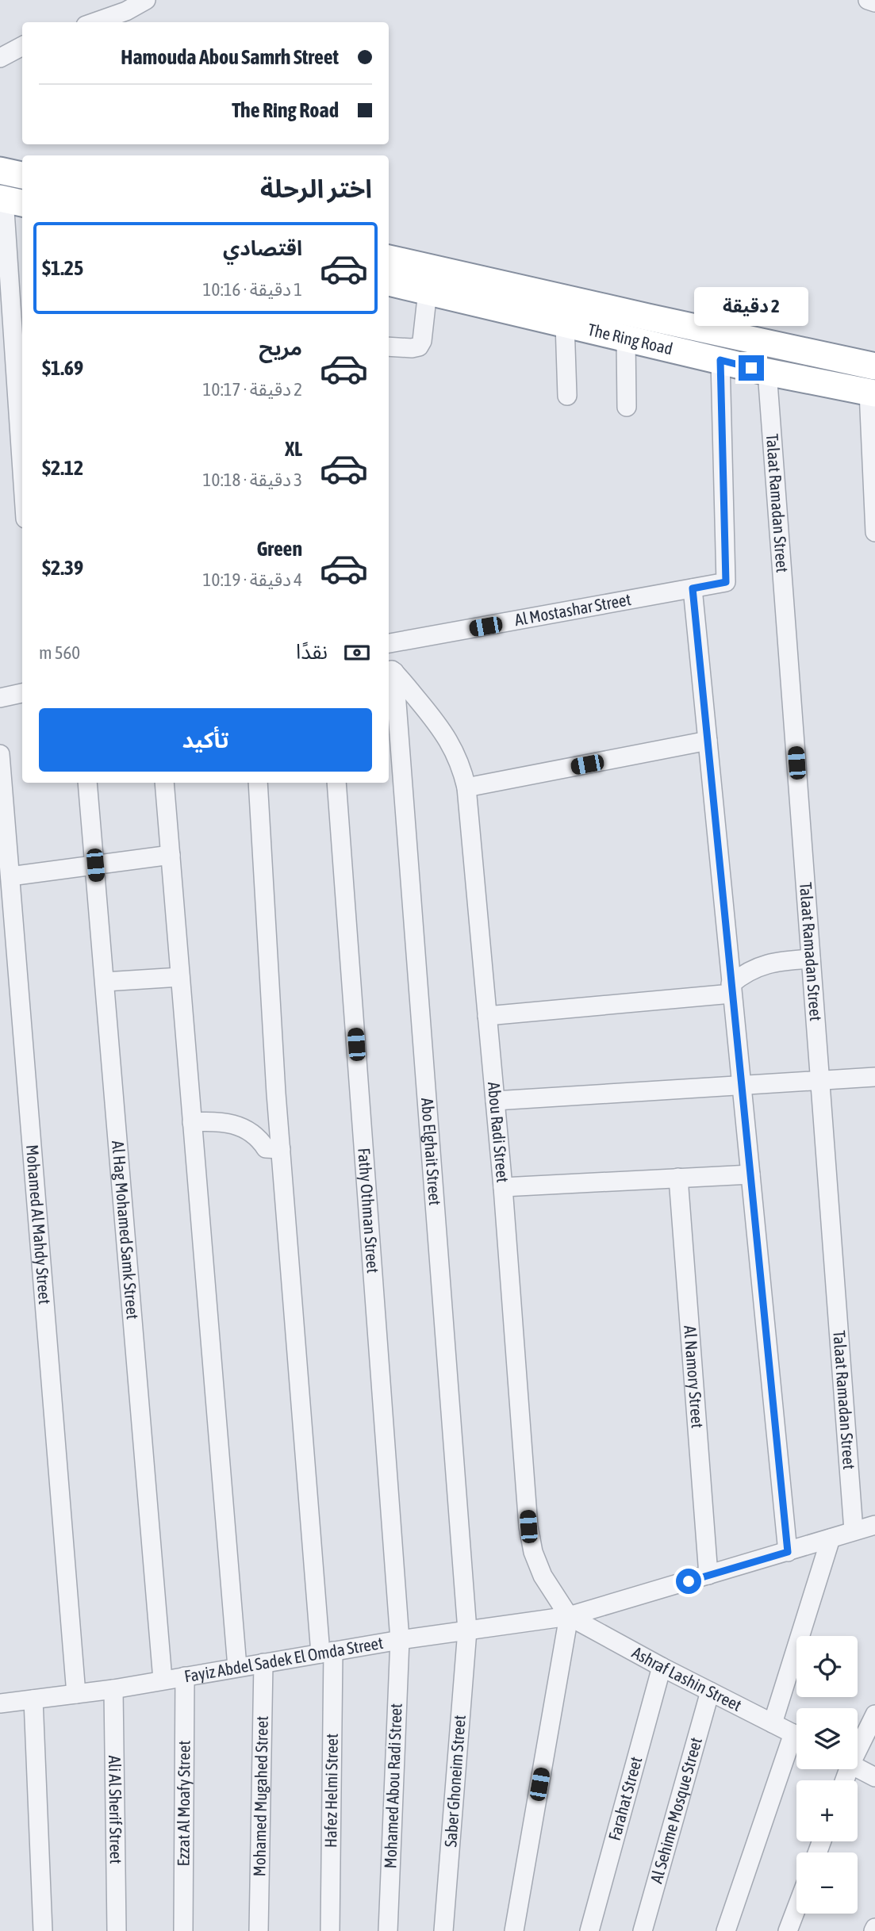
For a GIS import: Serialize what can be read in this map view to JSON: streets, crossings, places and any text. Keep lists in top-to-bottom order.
{
  "streets": {
    "highway": ["The Ring Road"],
    "street": [
      "Talaat Ramadan Street",
      "Al Mostashar Street",
      "Abou Radi Street",
      "Abo Elghait Street",
      "Fathy Othman Street",
      "Mohamed Al Mahdy Street",
      "Al Hag Mohamed Samk Street",
      "Al Namory Street",
      "Fayiz Abdel Sadek El Omda Street",
      "Ashraf Lashin Street",
      "Saber Ghoneim Street",
      "Mohamed Abou Radi Street",
      "Hafez Helmi Street",
      "Mohamed Mugahed Street",
      "Farahat Street",
      "Ezzat Al Moafy Street",
      "Ali Al Sherif Street",
      "Al Sehime Mosque Street"
    ]
  },
  "crossings": [
    ["The Ring Road", "Talaat Ramadan Street"],
    ["The Ring Road", "Al Mostashar Street"],
    ["Talaat Ramadan Street", "Fayiz Abdel Sadek El Omda Street"],
    ["Abou Radi Street", "Abo Elghait Street"],
    ["Abou Radi Street", "Fayiz Abdel Sadek El Omda Street"],
    ["Abou Radi Street", "Ashraf Lashin Street"],
    ["Abo Elghait Street", "Fayiz Abdel Sadek El Omda Street"],
    ["Abo Elghait Street", "Saber Ghoneim Street"],
    ["Fathy Othman Street", "Fayiz Abdel Sadek El Omda Street"],
    ["Fathy Othman Street", "Mohamed Abou Radi Street"],
    ["Mohamed Al Mahdy Street", "Fayiz Abdel Sadek El Omda Street"],
    ["Al Hag Mohamed Samk Street", "Fayiz Abdel Sadek El Omda Street"],
    ["Al Namory Street", "Fayiz Abdel Sadek El Omda Street"],
    ["Fayiz Abdel Sadek El Omda Street", "Ashraf Lashin Street"],
    ["Fayiz Abdel Sadek El Omda Street", "Saber Ghoneim Street"],
    ["Fayiz Abdel Sadek El Omda Street", "Mohamed Abou Radi Street"],
    ["Fayiz Abdel Sadek El Omda Street", "Hafez Helmi Street"],
    ["Fayiz Abdel Sadek El Omda Street", "Mohamed Mugahed Street"],
    ["Fayiz Abdel Sadek El Omda Street", "Ezzat Al Moafy Street"],
    ["Fayiz Abdel Sadek El Omda Street", "Ali Al Sherif Street"],
    ["Ashraf Lashin Street", "Farahat Street"],
    ["Ashraf Lashin Street", "Al Sehime Mosque Street"]
  ],
  "page": {
    "banner": ["Hamouda Abou Samrh Street", "The Ring Road"],
    "heading": "اختر الرحلة",
    "list": [
      {
        "name": "اقتصادي",
        "note": "1 دقيقة · 10:16",
        "value": "$1.25"
      },
      {
        "name": "مريح",
        "note": "2 دقيقة · 10:17",
        "value": "$1.69"
      },
      {
        "name": "XL",
        "note": "3 دقيقة · 10:18",
        "value": "$2.12"
      },
      {
        "name": "Green",
        "note": "4 دقيقة · 10:19",
        "value": "$2.39"
      }
    ],
    "bubble": "2 دقيقة",
    "pay": ["نقدًا", "560 m"],
    "buttons": "تأكيد",
    "map_buttons": ["+", "−"]
  }
}
